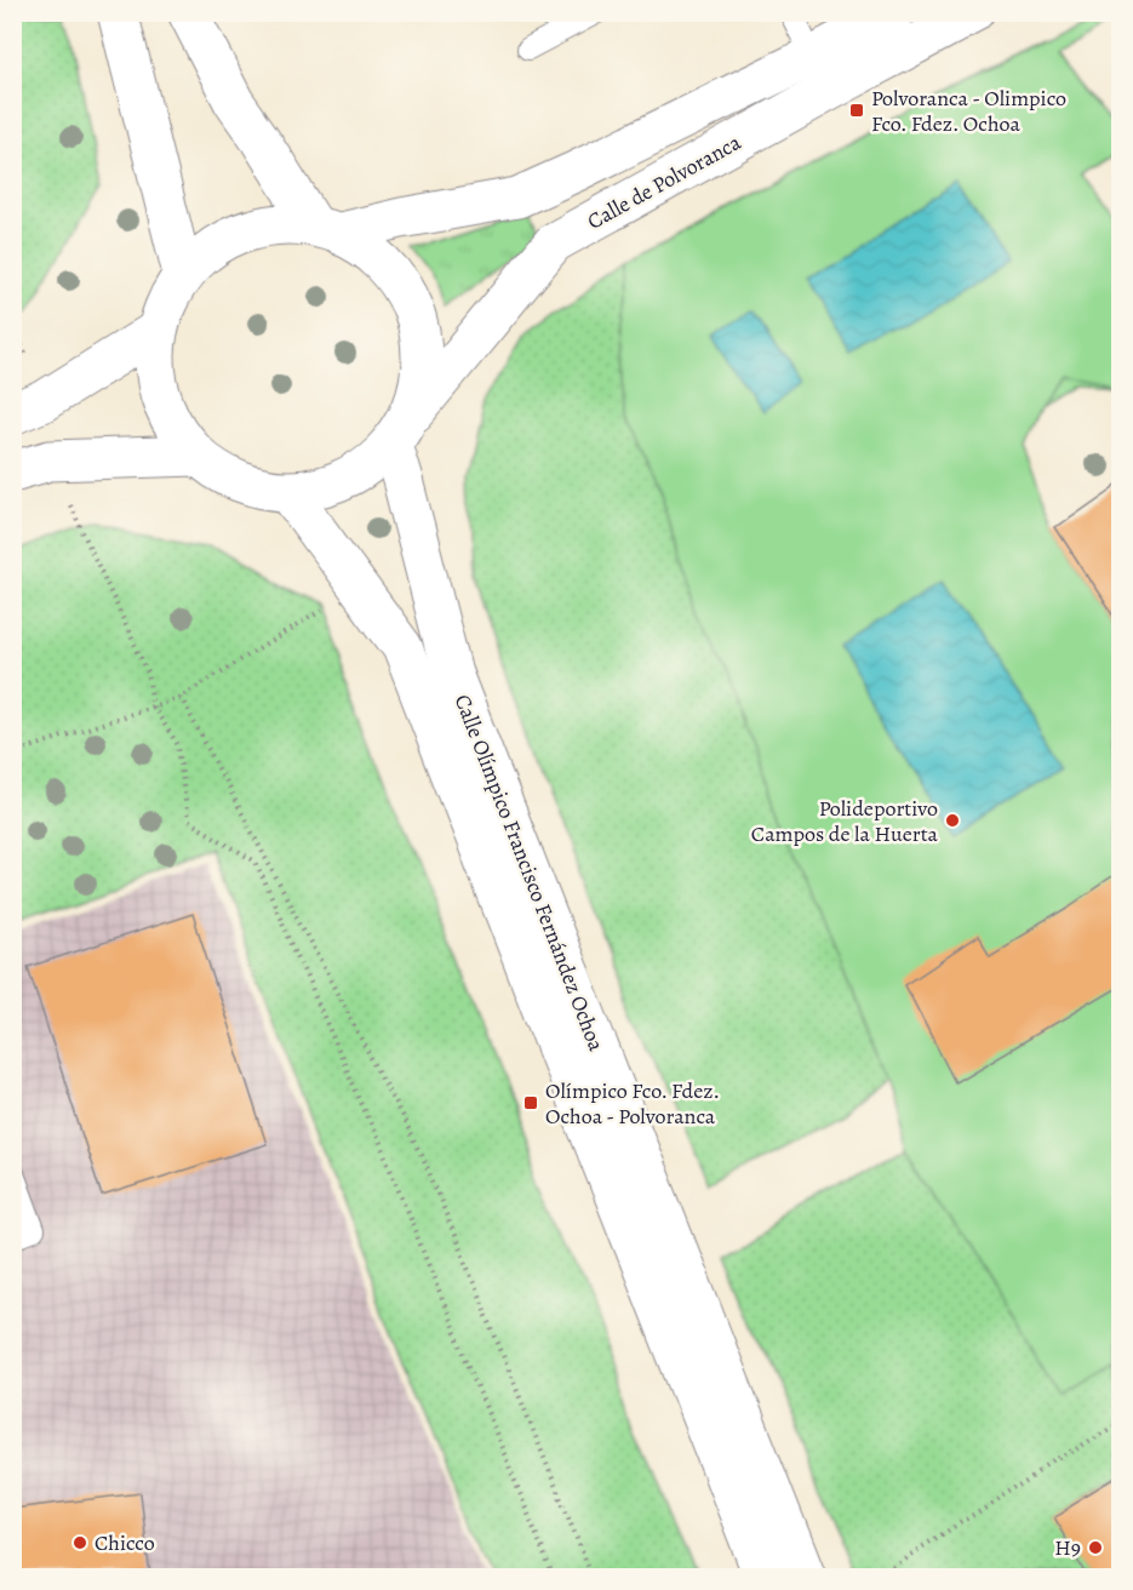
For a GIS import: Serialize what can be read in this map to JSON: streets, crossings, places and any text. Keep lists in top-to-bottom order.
{
  "streets": {
    "street": ["Calle de Polvoranca", "Calle Olímpico Francisco Fernández Ochoa"]
  },
  "crossings": [
    ["Calle de Polvoranca", "Calle Olímpico Francisco Fernández Ochoa"]
  ],
  "places": {
    "transit": ["Polvoranca - Olimpico Fco. Fdez. Ochoa", "Olímpico Fco. Fdez. Ochoa - Polvoranca"],
    "other": ["Polideportivo Campos de la Huerta", "Chicco", "H9"]
  }
}
